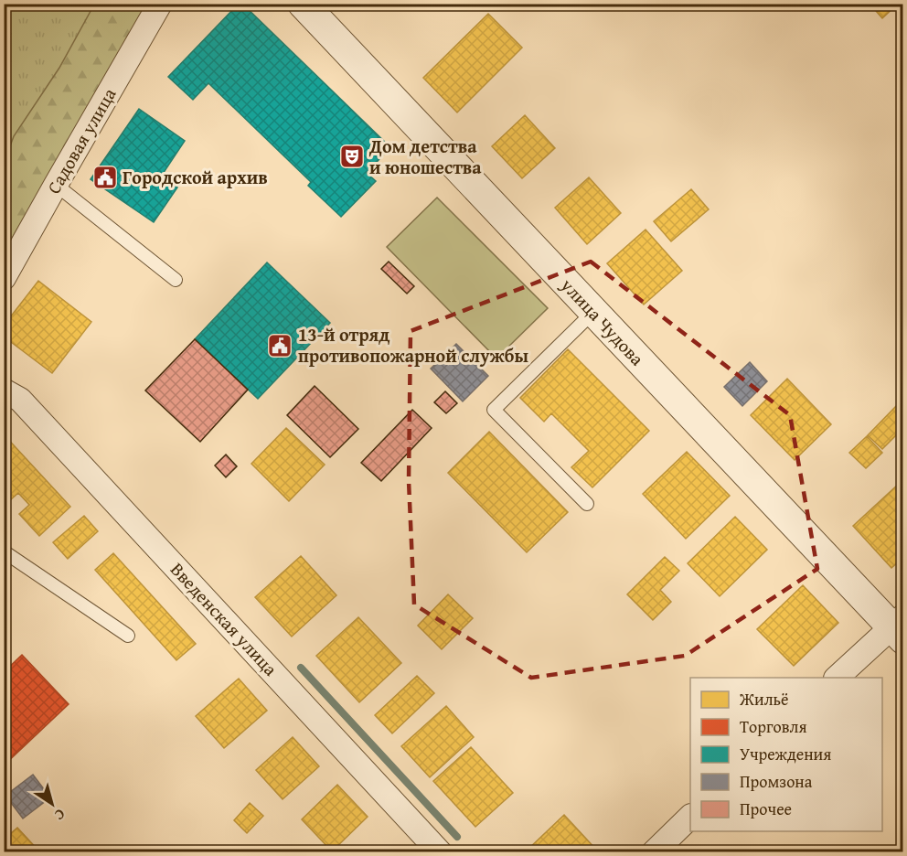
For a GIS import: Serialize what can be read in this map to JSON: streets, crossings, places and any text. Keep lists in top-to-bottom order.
{
  "streets": {
    "street": ["Садовая улица", "улица Чудова", "Введенская улица"]
  },
  "places": {
    "theatre": ["Дом детства и юношества"],
    "public building": ["Городской архив", "13-й отряд противопожарной службы"]
  },
  "legend": [
    "Жильё",
    "Торговля",
    "Учреждения",
    "Промзона",
    "Прочее"
  ],
  "north": "bottom right"
}
